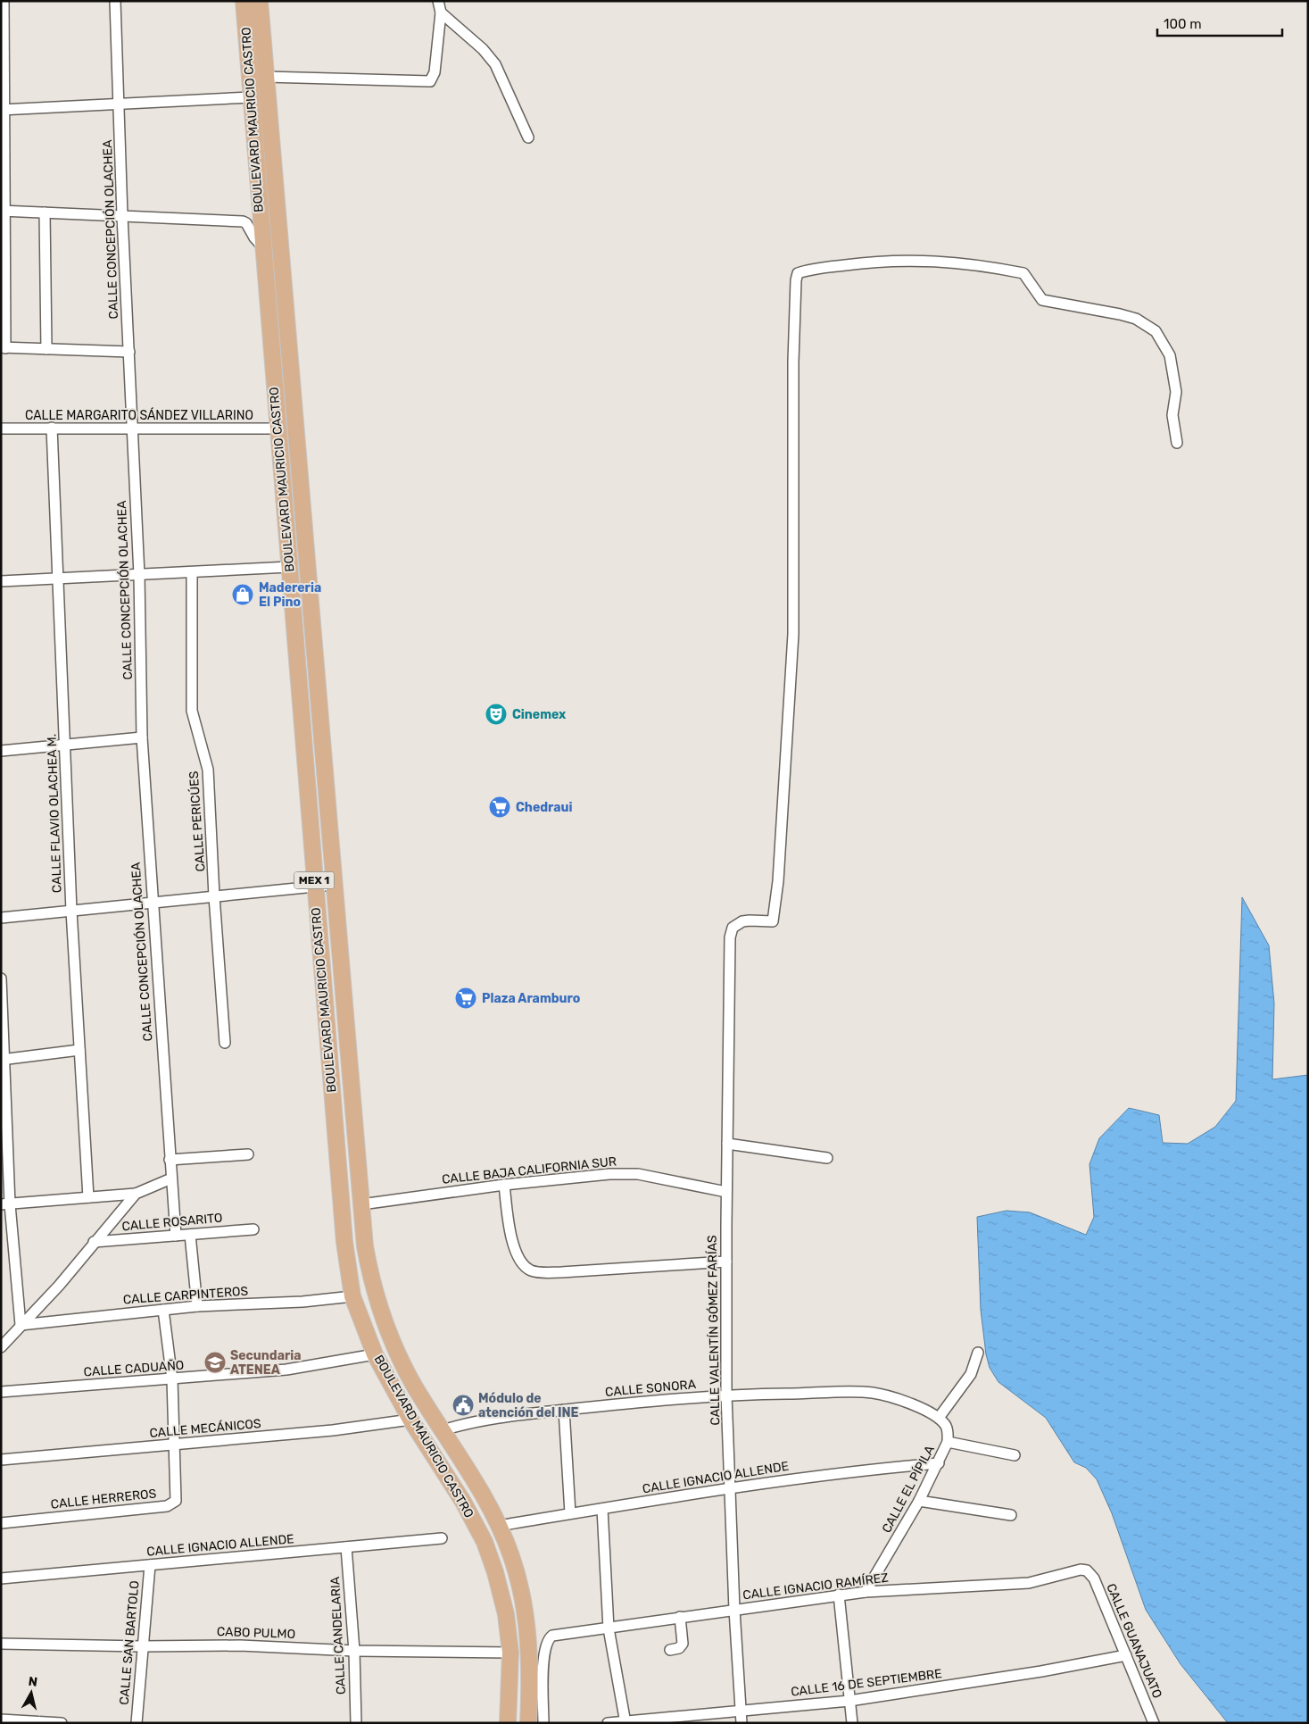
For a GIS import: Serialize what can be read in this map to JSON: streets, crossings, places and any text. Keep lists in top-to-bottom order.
{
  "streets": {
    "main road": ["BOULEVARD MAURICIO CASTRO", "MEX 1"],
    "street": [
      "CALLE CONCEPCIÓN OLACHEA",
      "CALLE MARGARITO SÁNDEZ VILLARINO",
      "CALLE FLAVIO OLACHEA M.",
      "CALLE PERICÚES",
      "CALLE BAJA CALIFORNIA SUR",
      "CALLE ROSARITO",
      "CALLE CARPINTEROS",
      "CALLE VALENTÍN GÓMEZ FARÍAS",
      "CALLE CADUAÑO",
      "CALLE SONORA",
      "CALLE MECÁNICOS",
      "CALLE IGNACIO ALLENDE",
      "CALLE EL PÍPILA",
      "CALLE HERREROS",
      "CALLE IGNACIO RAMÍREZ",
      "CABO PULMO",
      "CALLE CANDELARIA",
      "CALLE GUANAJUATO",
      "CALLE SAN BARTOLO",
      "CALLE 16 DE SEPTIEMBRE"
    ]
  },
  "crossings": [
    ["BOULEVARD MAURICIO CASTRO", "CALLE MARGARITO SÁNDEZ VILLARINO"],
    ["BOULEVARD MAURICIO CASTRO", "CALLE BAJA CALIFORNIA SUR"],
    ["BOULEVARD MAURICIO CASTRO", "CALLE CARPINTEROS"],
    ["BOULEVARD MAURICIO CASTRO", "CALLE CADUAÑO"],
    ["BOULEVARD MAURICIO CASTRO", "CALLE SONORA"],
    ["BOULEVARD MAURICIO CASTRO", "CALLE MECÁNICOS"],
    ["BOULEVARD MAURICIO CASTRO", "CALLE IGNACIO ALLENDE"],
    ["BOULEVARD MAURICIO CASTRO", "CABO PULMO"],
    ["CALLE CONCEPCIÓN OLACHEA", "CALLE MARGARITO SÁNDEZ VILLARINO"],
    ["CALLE CONCEPCIÓN OLACHEA", "CALLE ROSARITO"],
    ["CALLE MARGARITO SÁNDEZ VILLARINO", "CALLE FLAVIO OLACHEA M."],
    ["CALLE BAJA CALIFORNIA SUR", "CALLE VALENTÍN GÓMEZ FARÍAS"],
    ["CALLE CARPINTEROS", "CALLE HERREROS"],
    ["CALLE VALENTÍN GÓMEZ FARÍAS", "CALLE SONORA"],
    ["CALLE VALENTÍN GÓMEZ FARÍAS", "CALLE IGNACIO ALLENDE"],
    ["CALLE VALENTÍN GÓMEZ FARÍAS", "CALLE IGNACIO RAMÍREZ"],
    ["CALLE VALENTÍN GÓMEZ FARÍAS", "CALLE 16 DE SEPTIEMBRE"],
    ["CALLE CADUAÑO", "CALLE HERREROS"],
    ["CALLE SONORA", "CALLE EL PÍPILA"],
    ["CALLE MECÁNICOS", "CALLE HERREROS"],
    ["CALLE IGNACIO ALLENDE", "CALLE EL PÍPILA"],
    ["CALLE IGNACIO ALLENDE", "CALLE CANDELARIA"],
    ["CALLE IGNACIO ALLENDE", "CALLE SAN BARTOLO"],
    ["CALLE EL PÍPILA", "CALLE IGNACIO RAMÍREZ"],
    ["CALLE IGNACIO RAMÍREZ", "CALLE GUANAJUATO"],
    ["CABO PULMO", "CALLE CANDELARIA"],
    ["CABO PULMO", "CALLE SAN BARTOLO"],
    ["CALLE GUANAJUATO", "CALLE 16 DE SEPTIEMBRE"]
  ],
  "places": {
    "shop": ["Madereria El Pino"],
    "theatre": ["Cinemex"],
    "supermarket": ["Chedraui", "Plaza Aramburo"],
    "school or university": ["Secundaria ATENEA"],
    "public building": ["Módulo de atención del INE"]
  },
  "scale_bar": "100 m",
  "north": "top"
}
